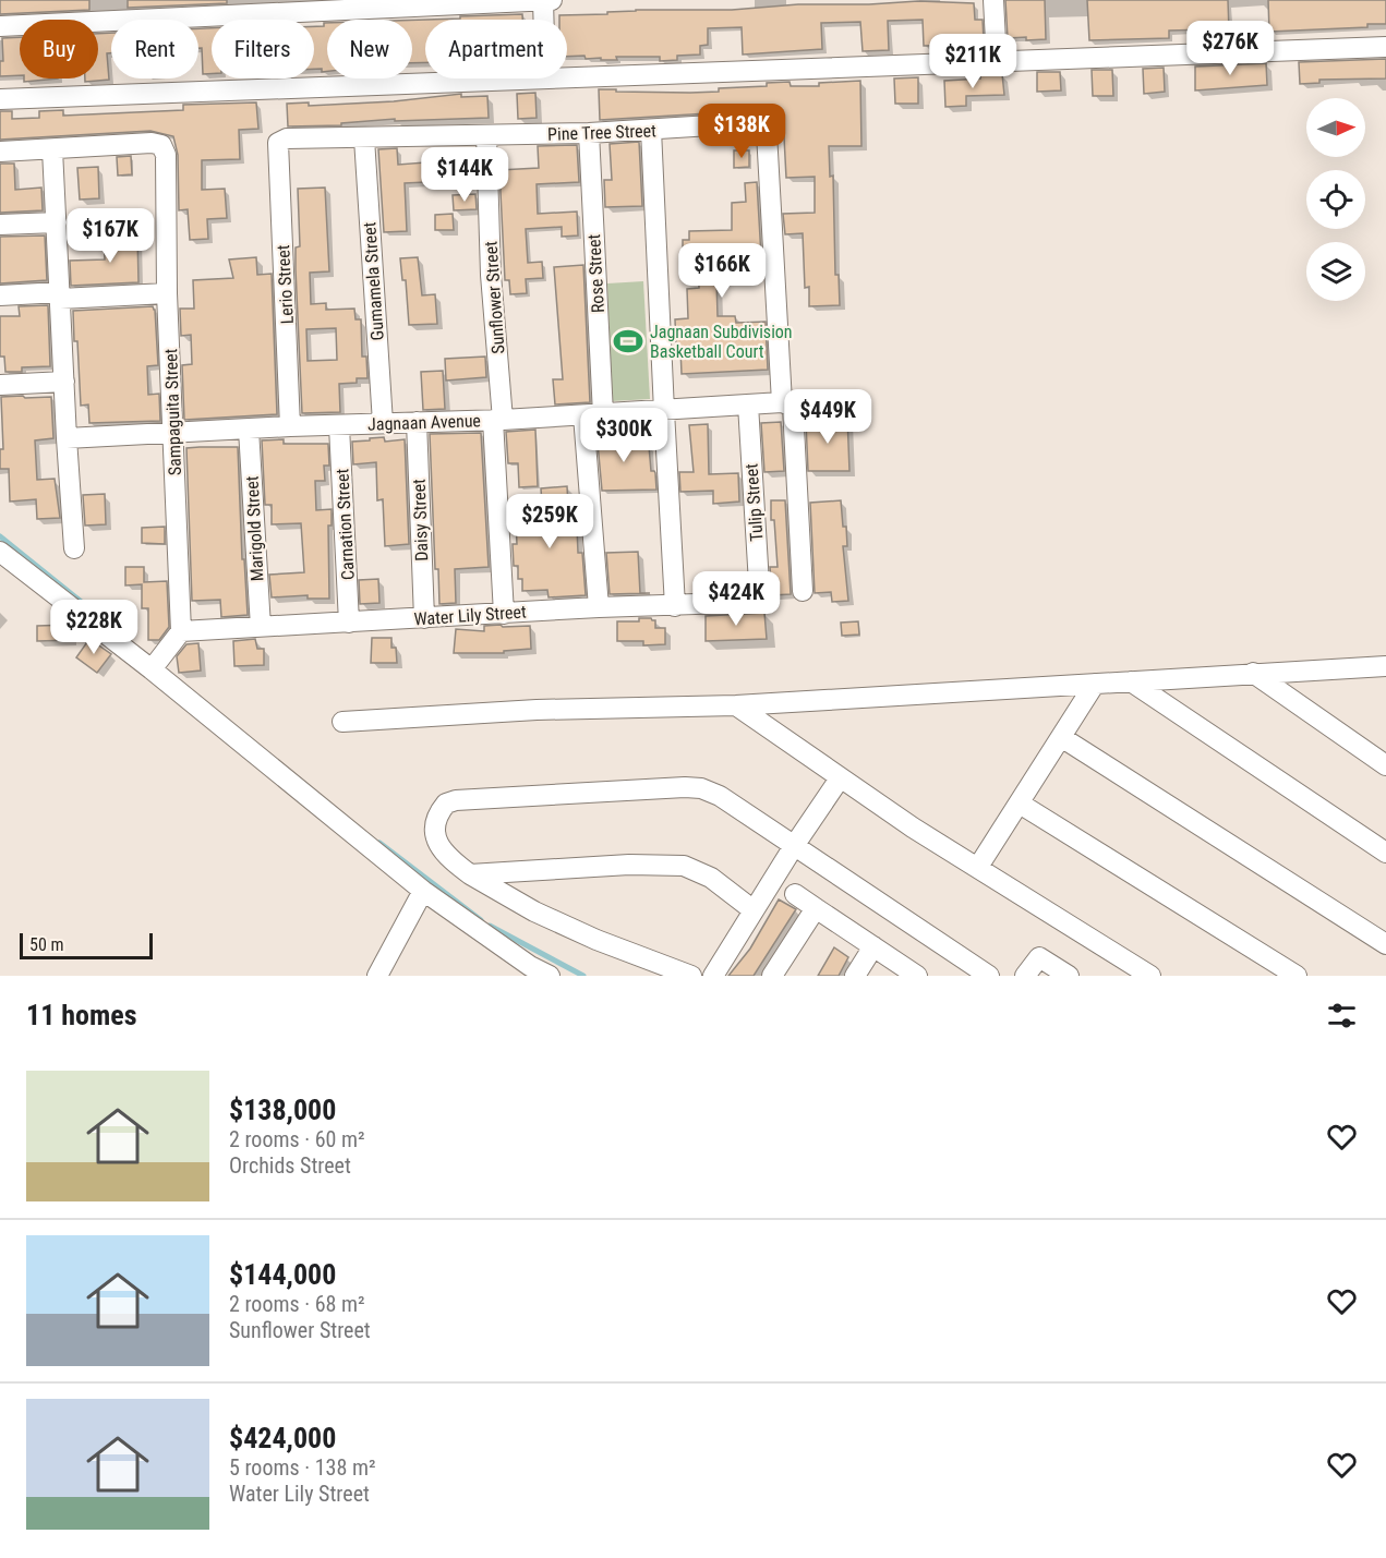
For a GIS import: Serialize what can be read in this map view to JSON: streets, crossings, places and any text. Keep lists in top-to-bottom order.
{
  "streets": {
    "street": [
      "Pine Tree Street",
      "Rose Street",
      "Gumamela Street",
      "Lerio Street",
      "Sunflower Street",
      "Sampaguita Street",
      "Jagnaan Avenue",
      "Tulip Street",
      "Daisy Street",
      "Carnation Street",
      "Marigold Street",
      "Water Lily Street"
    ]
  },
  "crossings": [
    ["Pine Tree Street", "Rose Street"],
    ["Pine Tree Street", "Gumamela Street"],
    ["Pine Tree Street", "Lerio Street"],
    ["Pine Tree Street", "Sunflower Street"],
    ["Pine Tree Street", "Jagnaan Avenue"],
    ["Rose Street", "Jagnaan Avenue"],
    ["Rose Street", "Water Lily Street"],
    ["Gumamela Street", "Jagnaan Avenue"],
    ["Lerio Street", "Jagnaan Avenue"],
    ["Sunflower Street", "Jagnaan Avenue"],
    ["Sunflower Street", "Water Lily Street"],
    ["Sampaguita Street", "Jagnaan Avenue"],
    ["Sampaguita Street", "Water Lily Street"],
    ["Jagnaan Avenue", "Tulip Street"],
    ["Jagnaan Avenue", "Daisy Street"],
    ["Jagnaan Avenue", "Carnation Street"],
    ["Jagnaan Avenue", "Marigold Street"],
    ["Tulip Street", "Water Lily Street"],
    ["Daisy Street", "Water Lily Street"],
    ["Carnation Street", "Water Lily Street"],
    ["Marigold Street", "Water Lily Street"]
  ],
  "places": {
    "sports": ["Jagnaan Subdivision Basketball Court"]
  },
  "scale_bar": "50 m",
  "north": "right",
  "page": {
    "chip": [
      "Buy",
      "Rent",
      "Filters",
      "New",
      "Apartment"
    ],
    "price": [
      "$276K",
      "$211K",
      "$138K",
      "$144K",
      "$167K",
      "$166K",
      "$449K",
      "$300K",
      "$259K",
      "$424K",
      "$228K"
    ],
    "scale": "50 m",
    "heading": "11 homes",
    "list": [
      {
        "name": "$138,000",
        "note": "2 rooms · 60 m² · Orchids Street"
      },
      {
        "name": "$144,000",
        "note": "2 rooms · 68 m² · Sunflower Street"
      },
      {
        "name": "$424,000",
        "note": "5 rooms · 138 m² · Water Lily Street"
      }
    ]
  }
}
